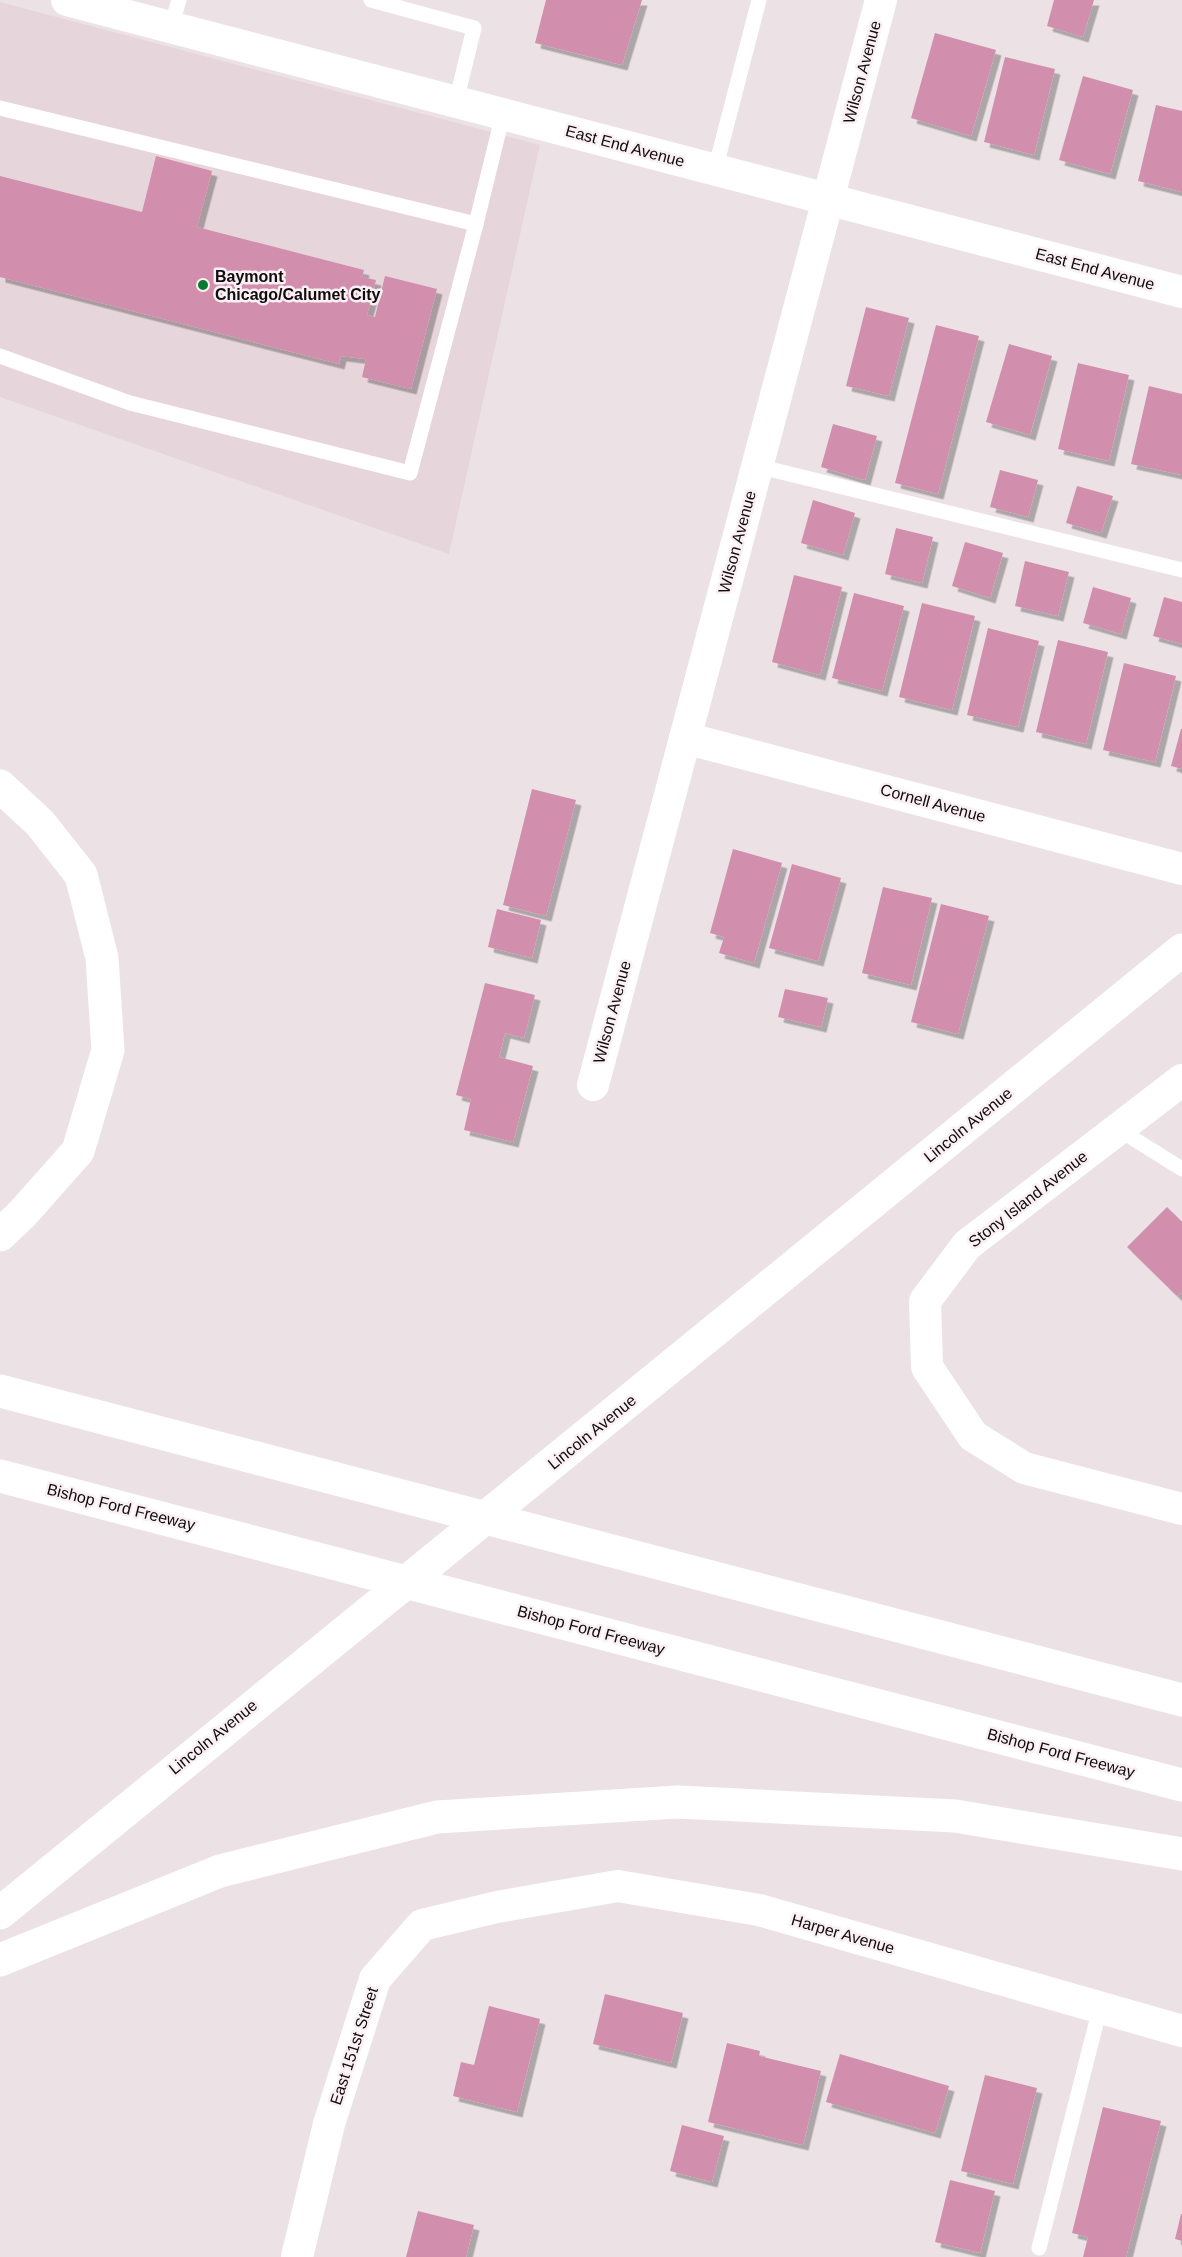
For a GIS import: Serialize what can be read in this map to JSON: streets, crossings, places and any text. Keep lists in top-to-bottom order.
{
  "streets": {
    "main road": ["Lincoln Avenue", "Bishop Ford Freeway"],
    "street": [
      "Wilson Avenue",
      "East End Avenue",
      "Cornell Avenue",
      "Stony Island Avenue",
      "Harper Avenue",
      "East 151st Street"
    ]
  },
  "crossings": [
    ["Wilson Avenue", "East End Avenue"],
    ["Wilson Avenue", "Cornell Avenue"],
    ["Harper Avenue", "East 151st Street"]
  ],
  "places": ["Baymont Chicago/Calumet City"]
}
